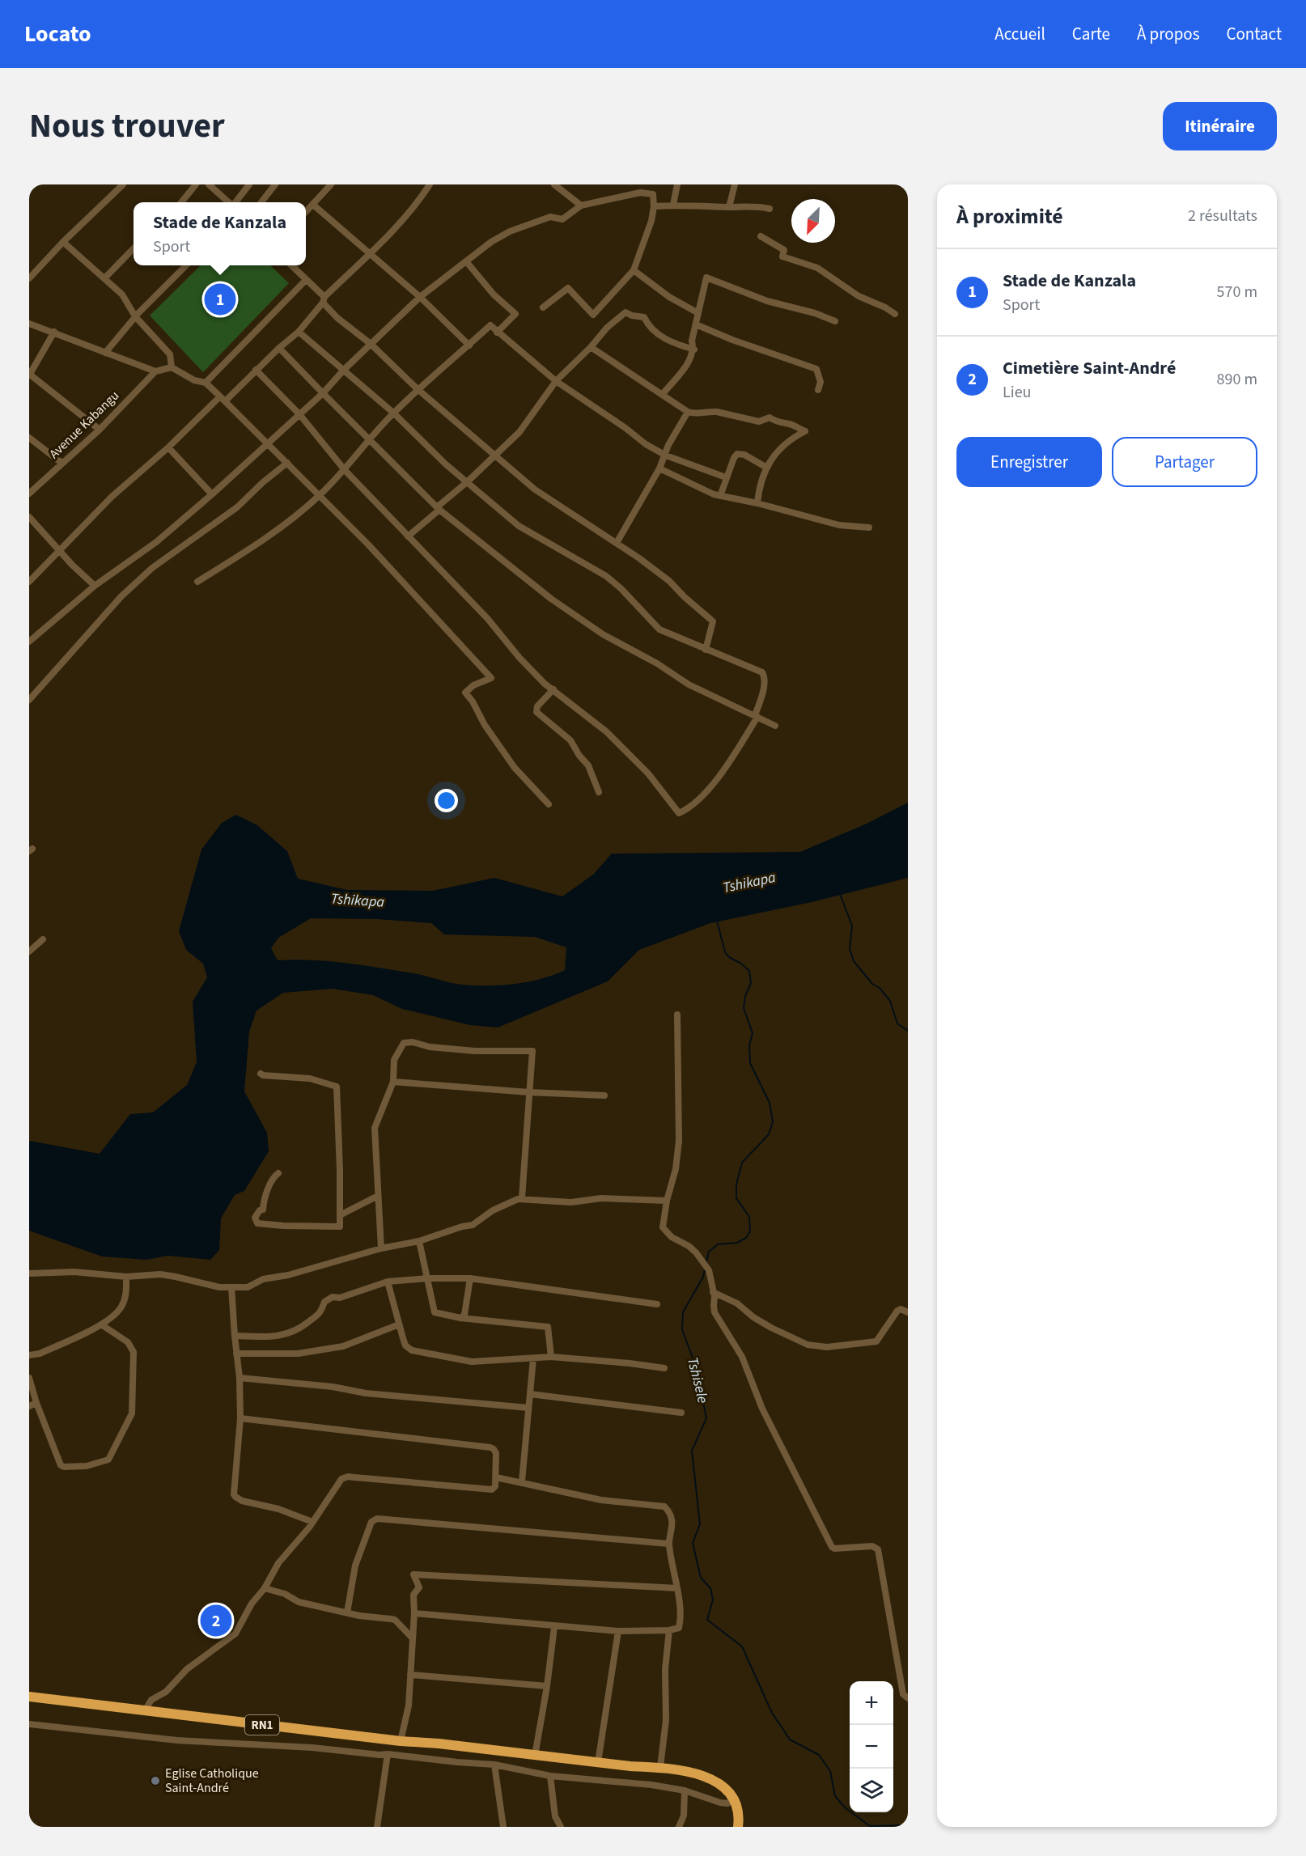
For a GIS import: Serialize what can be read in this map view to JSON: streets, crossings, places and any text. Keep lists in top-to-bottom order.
{
  "streets": {
    "highway": ["RN1"],
    "street": ["Avenue Kabangu"]
  },
  "water": ["Tshikapa", "Tshisele"],
  "places": ["Eglise Catholique Saint-André"],
  "north": "bottom left",
  "page": {
    "header": "Locato",
    "nav": [
      "Accueil",
      "Carte",
      "À propos",
      "Contact"
    ],
    "title": "Nous trouver",
    "buttons": [
      "Itinéraire",
      ["Enregistrer", "Partager"]
    ],
    "heading": ["À proximité", "2 résultats"],
    "popup": ["Stade de Kanzala", "Sport"],
    "list": [
      {
        "mark": "1",
        "name": "Stade de Kanzala",
        "note": "Sport",
        "value": "570 m"
      },
      {
        "mark": "2",
        "name": "Cimetière Saint-André",
        "note": "Lieu",
        "value": "890 m"
      }
    ],
    "pins": ["1", "2"],
    "map_buttons": ["+", "−"]
  }
}
